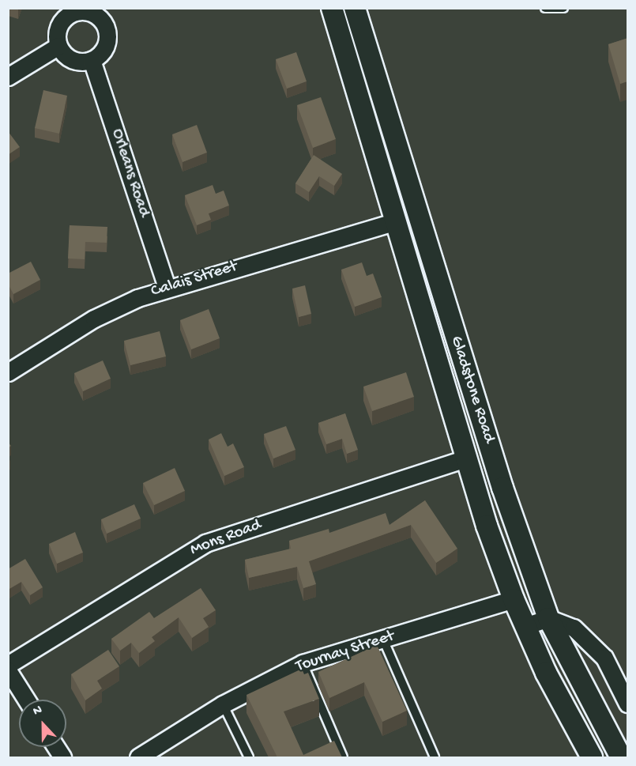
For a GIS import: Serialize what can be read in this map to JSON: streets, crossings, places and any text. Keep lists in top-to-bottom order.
{
  "streets": {
    "street": [
      "Orleans Road",
      "Calais Street",
      "Gladstone Road",
      "Mons Road",
      "Tournay Street"
    ]
  },
  "crossings": [
    ["Orleans Road", "Calais Street"],
    ["Calais Street", "Gladstone Road"],
    ["Gladstone Road", "Mons Road"],
    ["Gladstone Road", "Tournay Street"]
  ],
  "north": "top"
}
